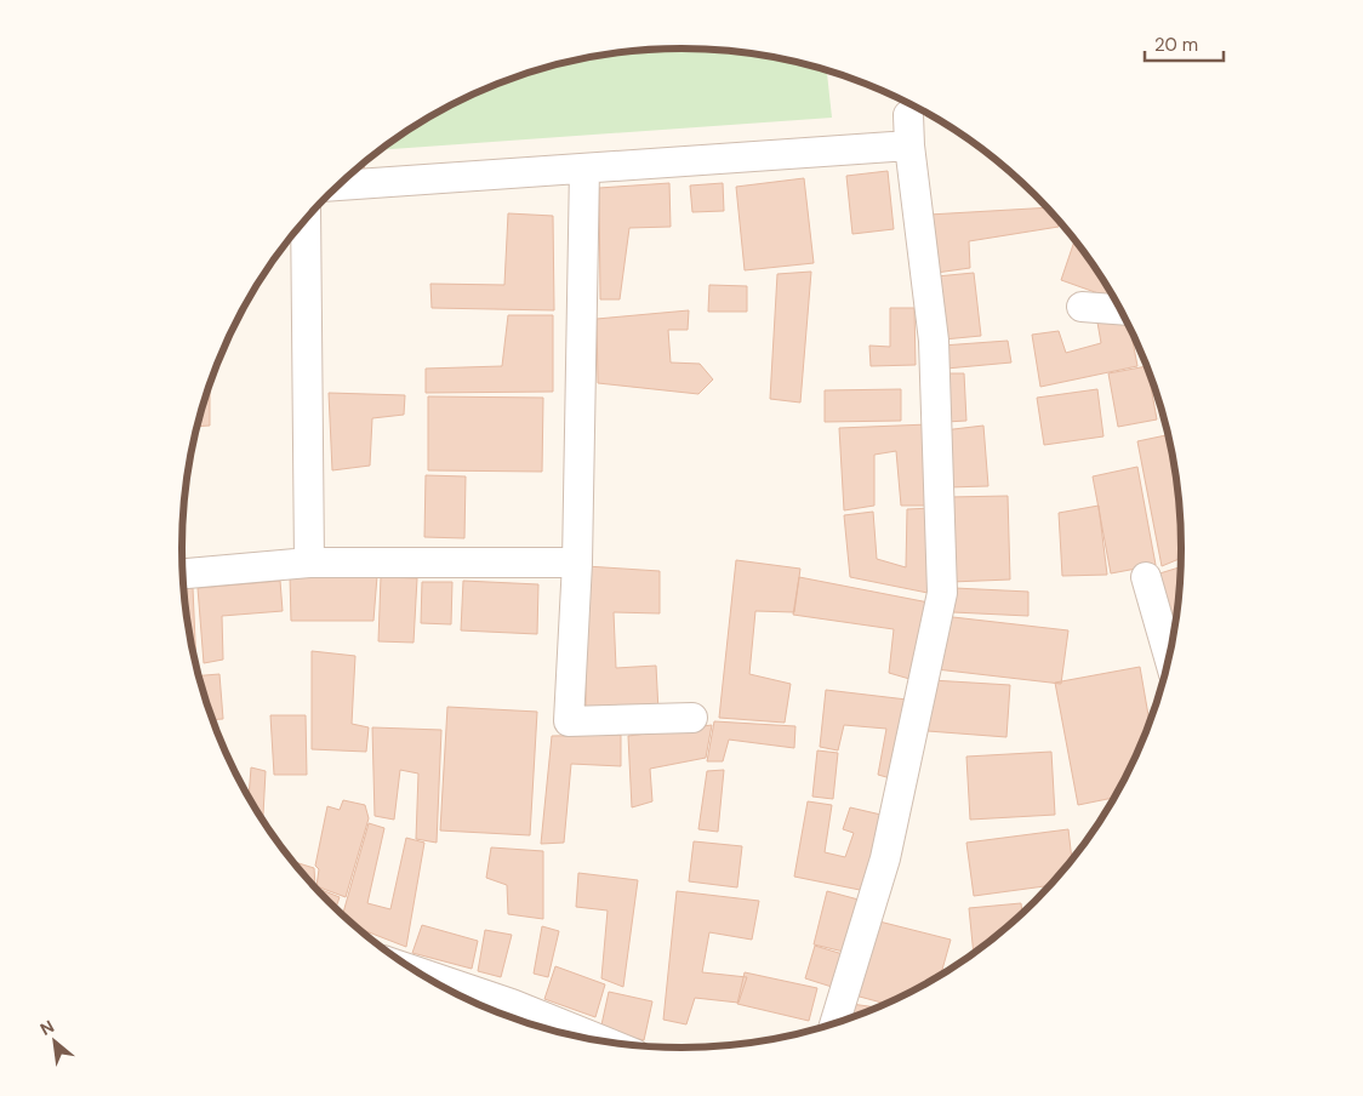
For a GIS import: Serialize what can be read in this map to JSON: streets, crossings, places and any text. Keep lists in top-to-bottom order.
{
  "scale_bar": "20 m",
  "north": "top left"
}
